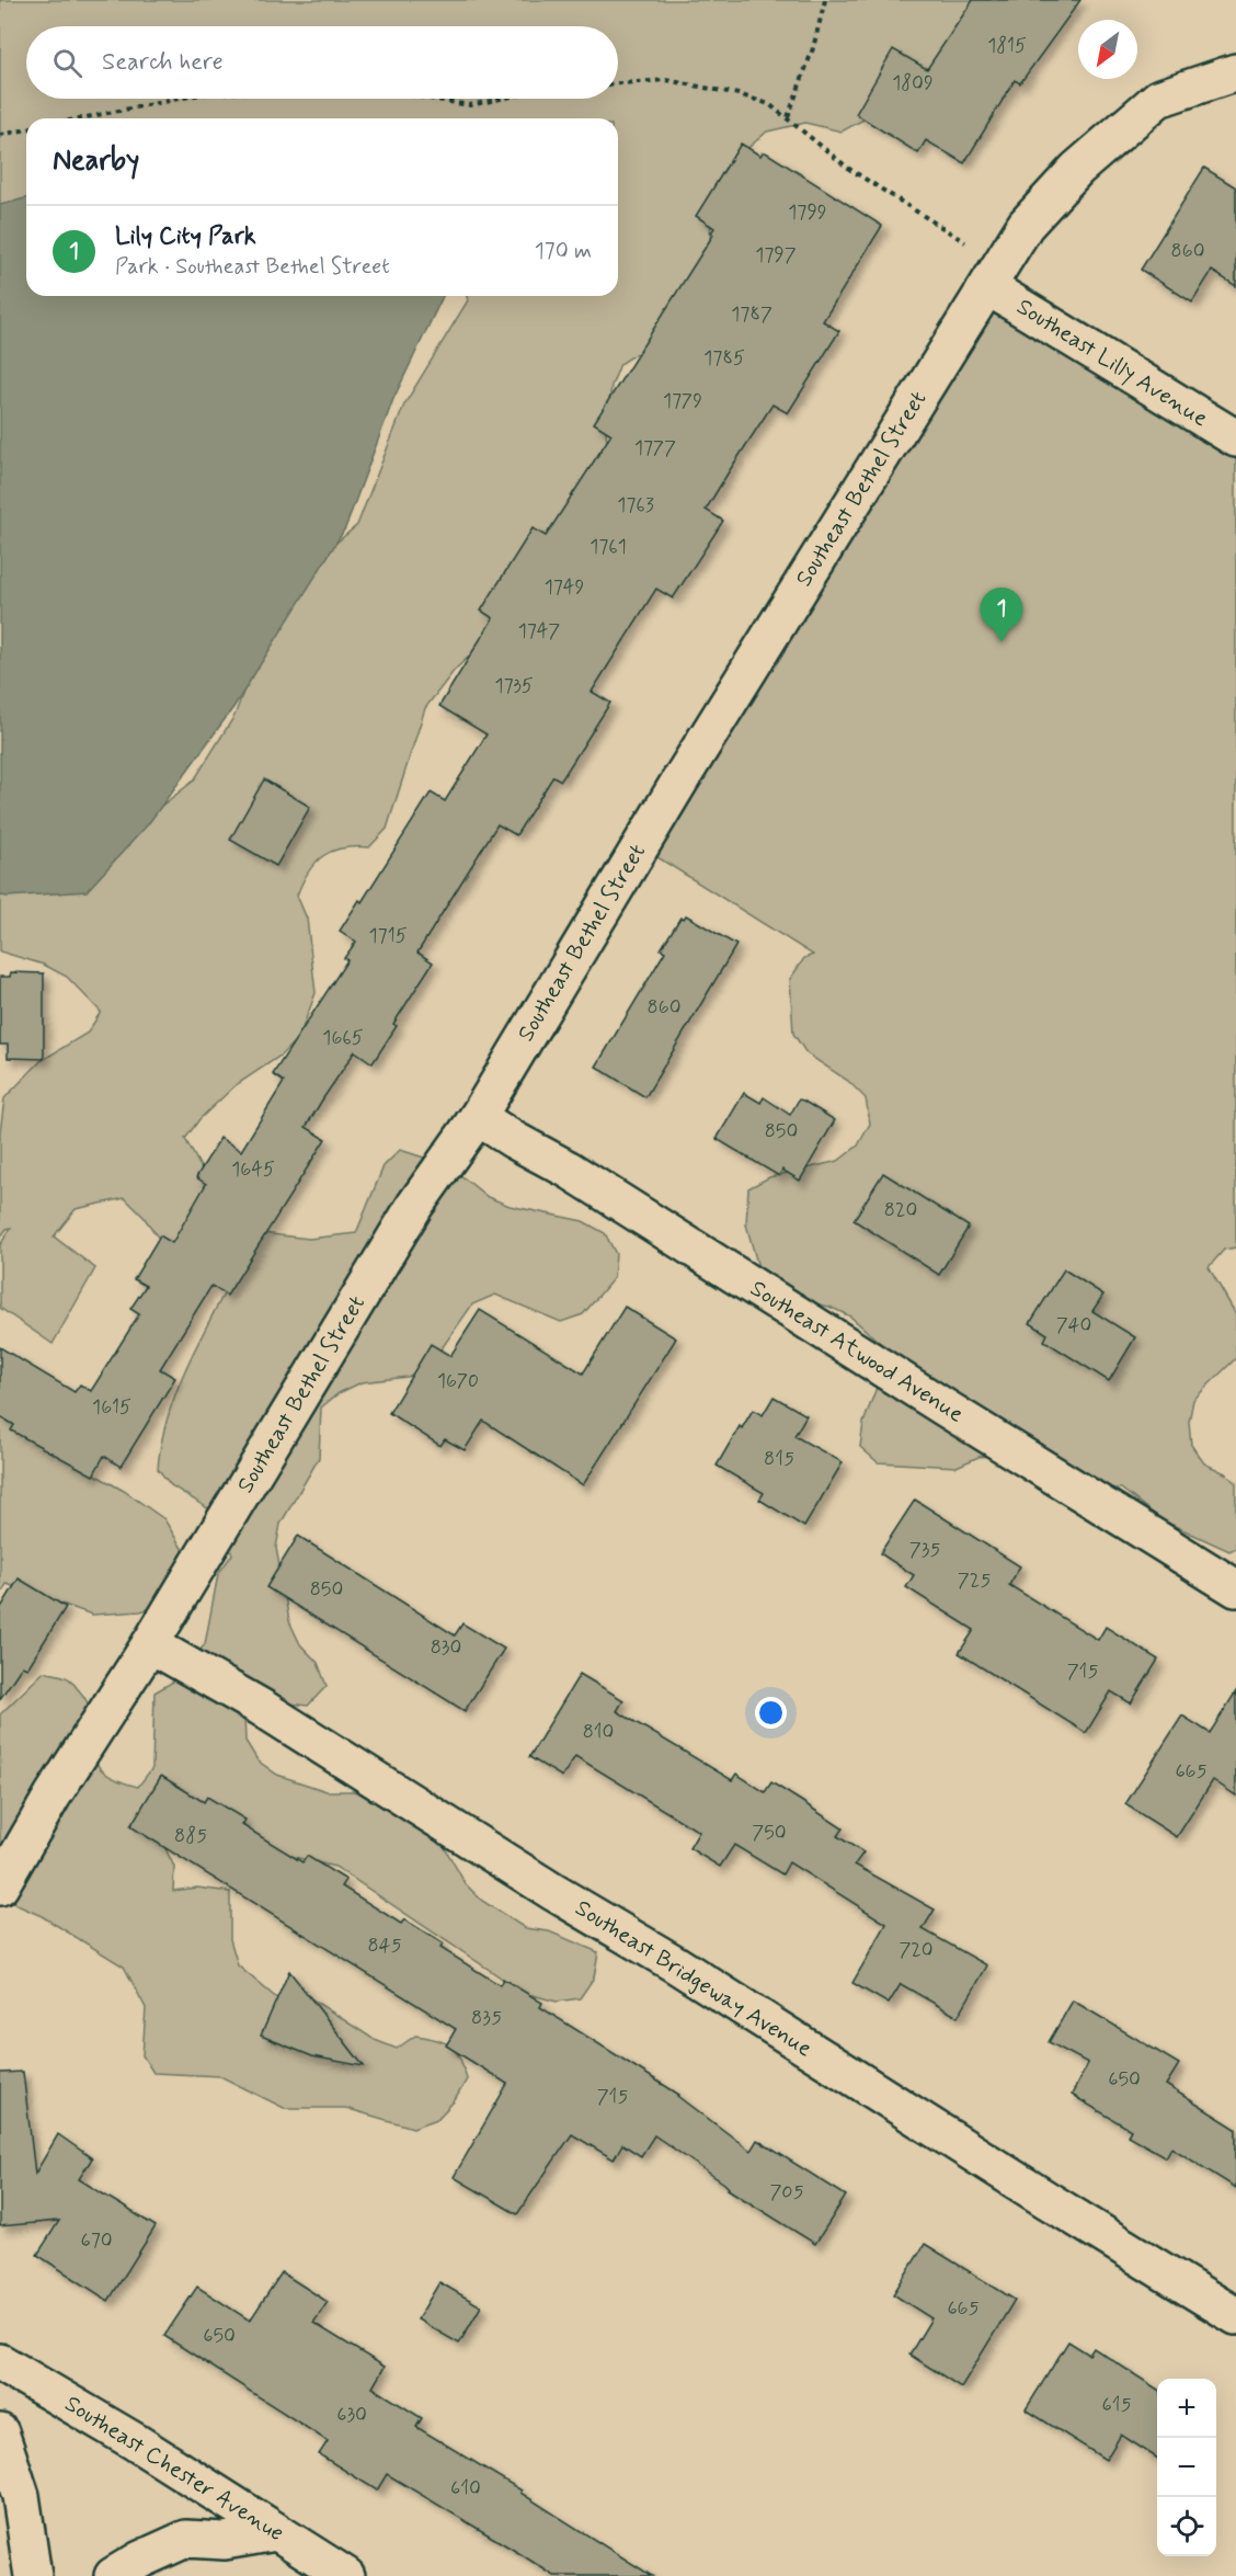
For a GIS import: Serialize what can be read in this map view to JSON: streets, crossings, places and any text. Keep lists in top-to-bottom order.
{
  "streets": {
    "street": [
      "Southeast Lilly Avenue",
      "Southeast Bethel Street",
      "Southeast Atwood Avenue",
      "Southeast Bridgeway Avenue",
      "Southeast Chester Avenue"
    ]
  },
  "crossings": [
    ["Southeast Lilly Avenue", "Southeast Bethel Street"],
    ["Southeast Bethel Street", "Southeast Atwood Avenue"],
    ["Southeast Bethel Street", "Southeast Bridgeway Avenue"]
  ],
  "house_numbers": [
    "1815",
    "1809",
    "1799",
    "860",
    "1797",
    "1787",
    "1785",
    "1779",
    "1777",
    "1763",
    "1761",
    "1749",
    "1747",
    "1735",
    "1715",
    "860",
    "1665",
    "850",
    "1645",
    "820",
    "740",
    "1670",
    "1615",
    "815",
    "735",
    "725",
    "850",
    "830",
    "715",
    "810",
    "665",
    "750",
    "885",
    "845",
    "720",
    "835",
    "650",
    "715",
    "705",
    "670",
    "665",
    "650",
    "615",
    "630",
    "610"
  ],
  "north": "bottom left",
  "page": {
    "search": "Search here",
    "heading": "Nearby",
    "list": [
      {
        "mark": "1",
        "name": "Lily City Park",
        "note": "Park · Southeast Bethel Street",
        "value": "170 m"
      }
    ],
    "pins": "1",
    "map_buttons": ["+", "−"]
  }
}
